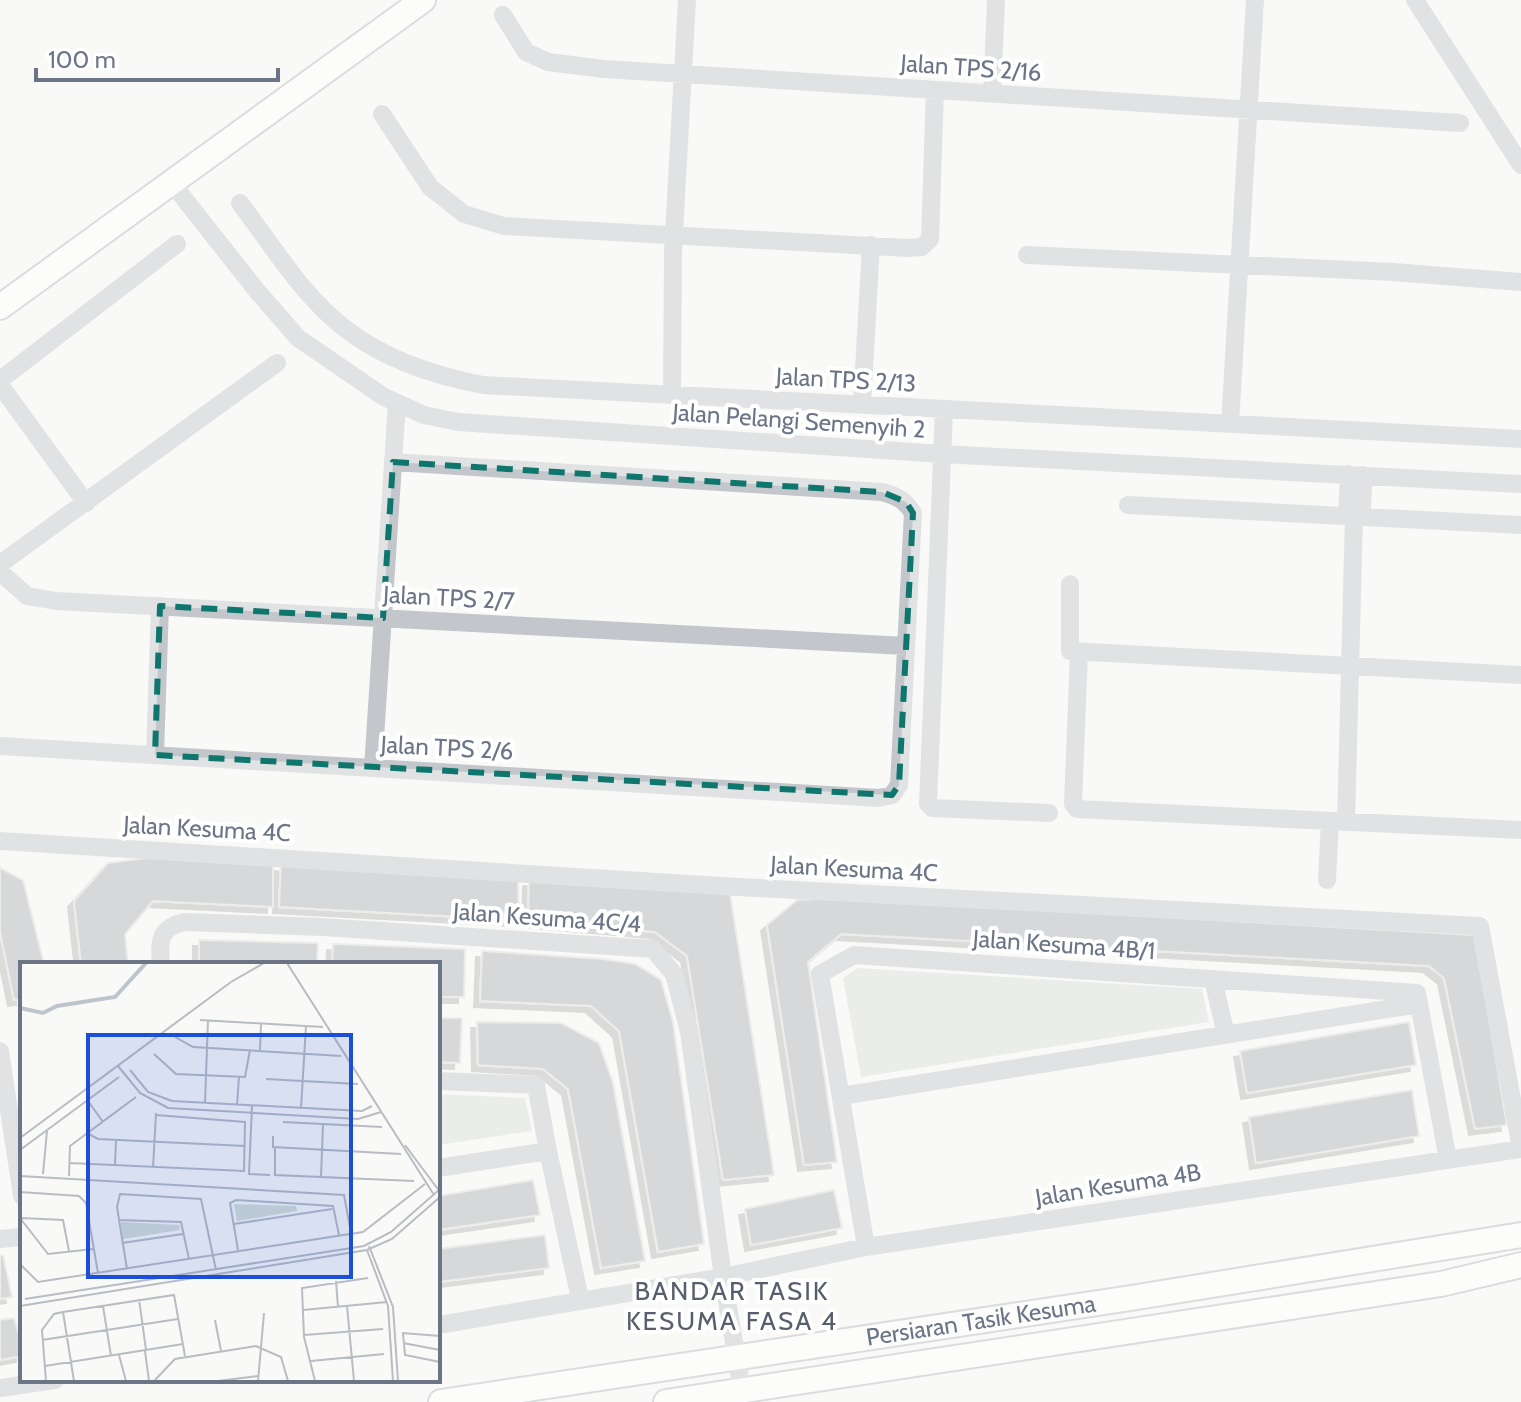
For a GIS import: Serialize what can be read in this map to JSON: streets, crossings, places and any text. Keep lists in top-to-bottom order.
{
  "streets": {
    "street": [
      "Jalan TPS 2/16",
      "Jalan TPS 2/13",
      "Jalan Pelangi Semenyih 2",
      "Jalan TPS 2/7",
      "Jalan TPS 2/6",
      "Jalan Kesuma 4C",
      "Jalan Kesuma 4C/4",
      "Jalan Kesuma 4B/1",
      "Jalan Kesuma 4B",
      "Persiaran Tasik Kesuma"
    ]
  },
  "crossings": [
    ["Jalan TPS 2/7", "Jalan TPS 2/6"],
    ["Jalan Kesuma 4C", "Jalan Kesuma 4B"],
    ["Jalan Kesuma 4C/4", "Jalan Kesuma 4B"],
    ["Jalan Kesuma 4C/4", "Persiaran Tasik Kesuma"],
    ["Jalan Kesuma 4B/1", "Jalan Kesuma 4B"]
  ],
  "districts": ["BANDAR TASIK KESUMA FASA 4"],
  "scale_bar": "100 m"
}
